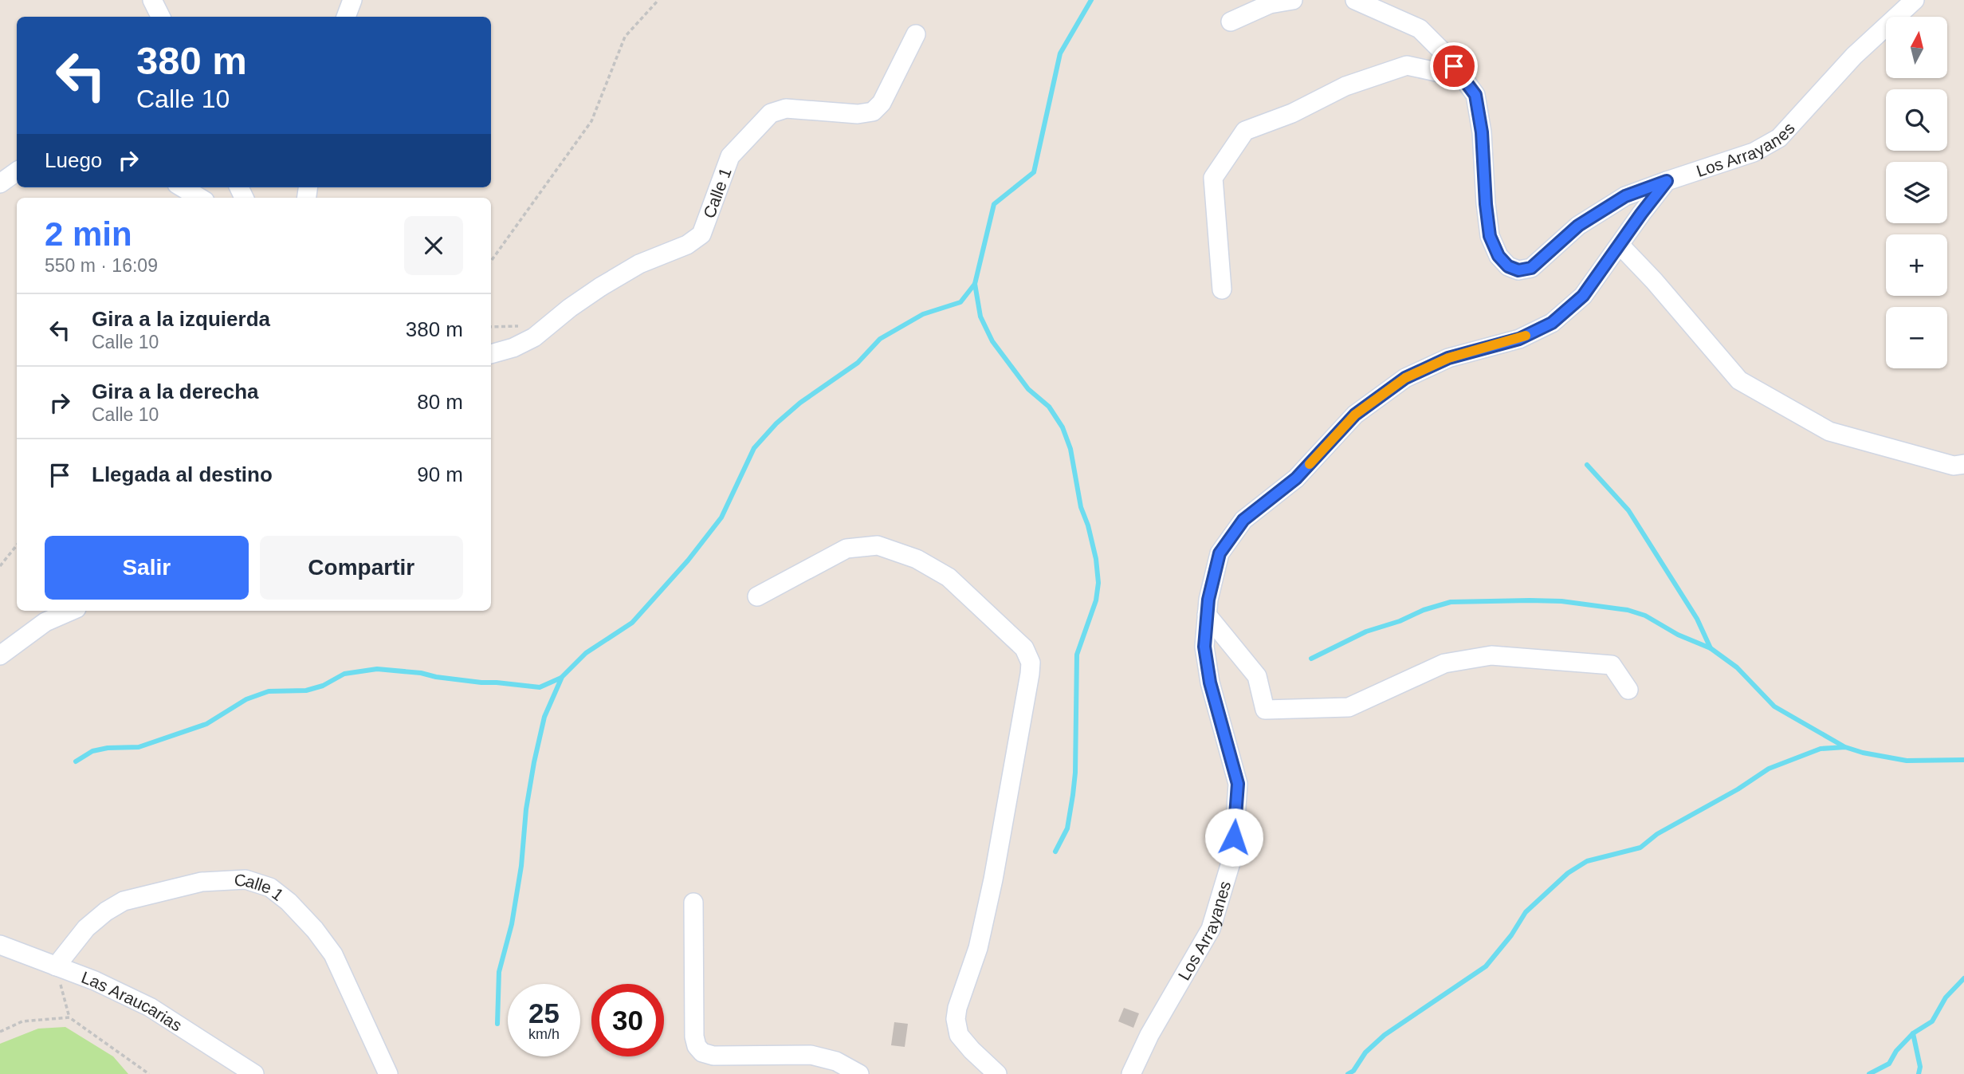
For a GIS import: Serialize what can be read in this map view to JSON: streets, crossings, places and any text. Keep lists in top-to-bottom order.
{
  "streets": {
    "street": ["Los Arrayanes", "Calle 1", "Las Araucarias"]
  },
  "crossings": [
    ["Calle 1", "Las Araucarias"]
  ],
  "north": "top",
  "page": {
    "map_buttons": ["+", "−"],
    "turn": ["380 m", "Calle 10"],
    "then": "Luego",
    "heading": ["2 min", "550 m · 16:09"],
    "list": [
      {
        "name": "Gira a la izquierda",
        "note": "Calle 10",
        "value": "380 m"
      },
      {
        "name": "Gira a la derecha",
        "note": "Calle 10",
        "value": "80 m"
      },
      {
        "name": "Llegada al destino",
        "value": "90 m"
      }
    ],
    "buttons": ["Salir", "Compartir"],
    "speed": "25 km/h",
    "limit": "30"
  }
}
